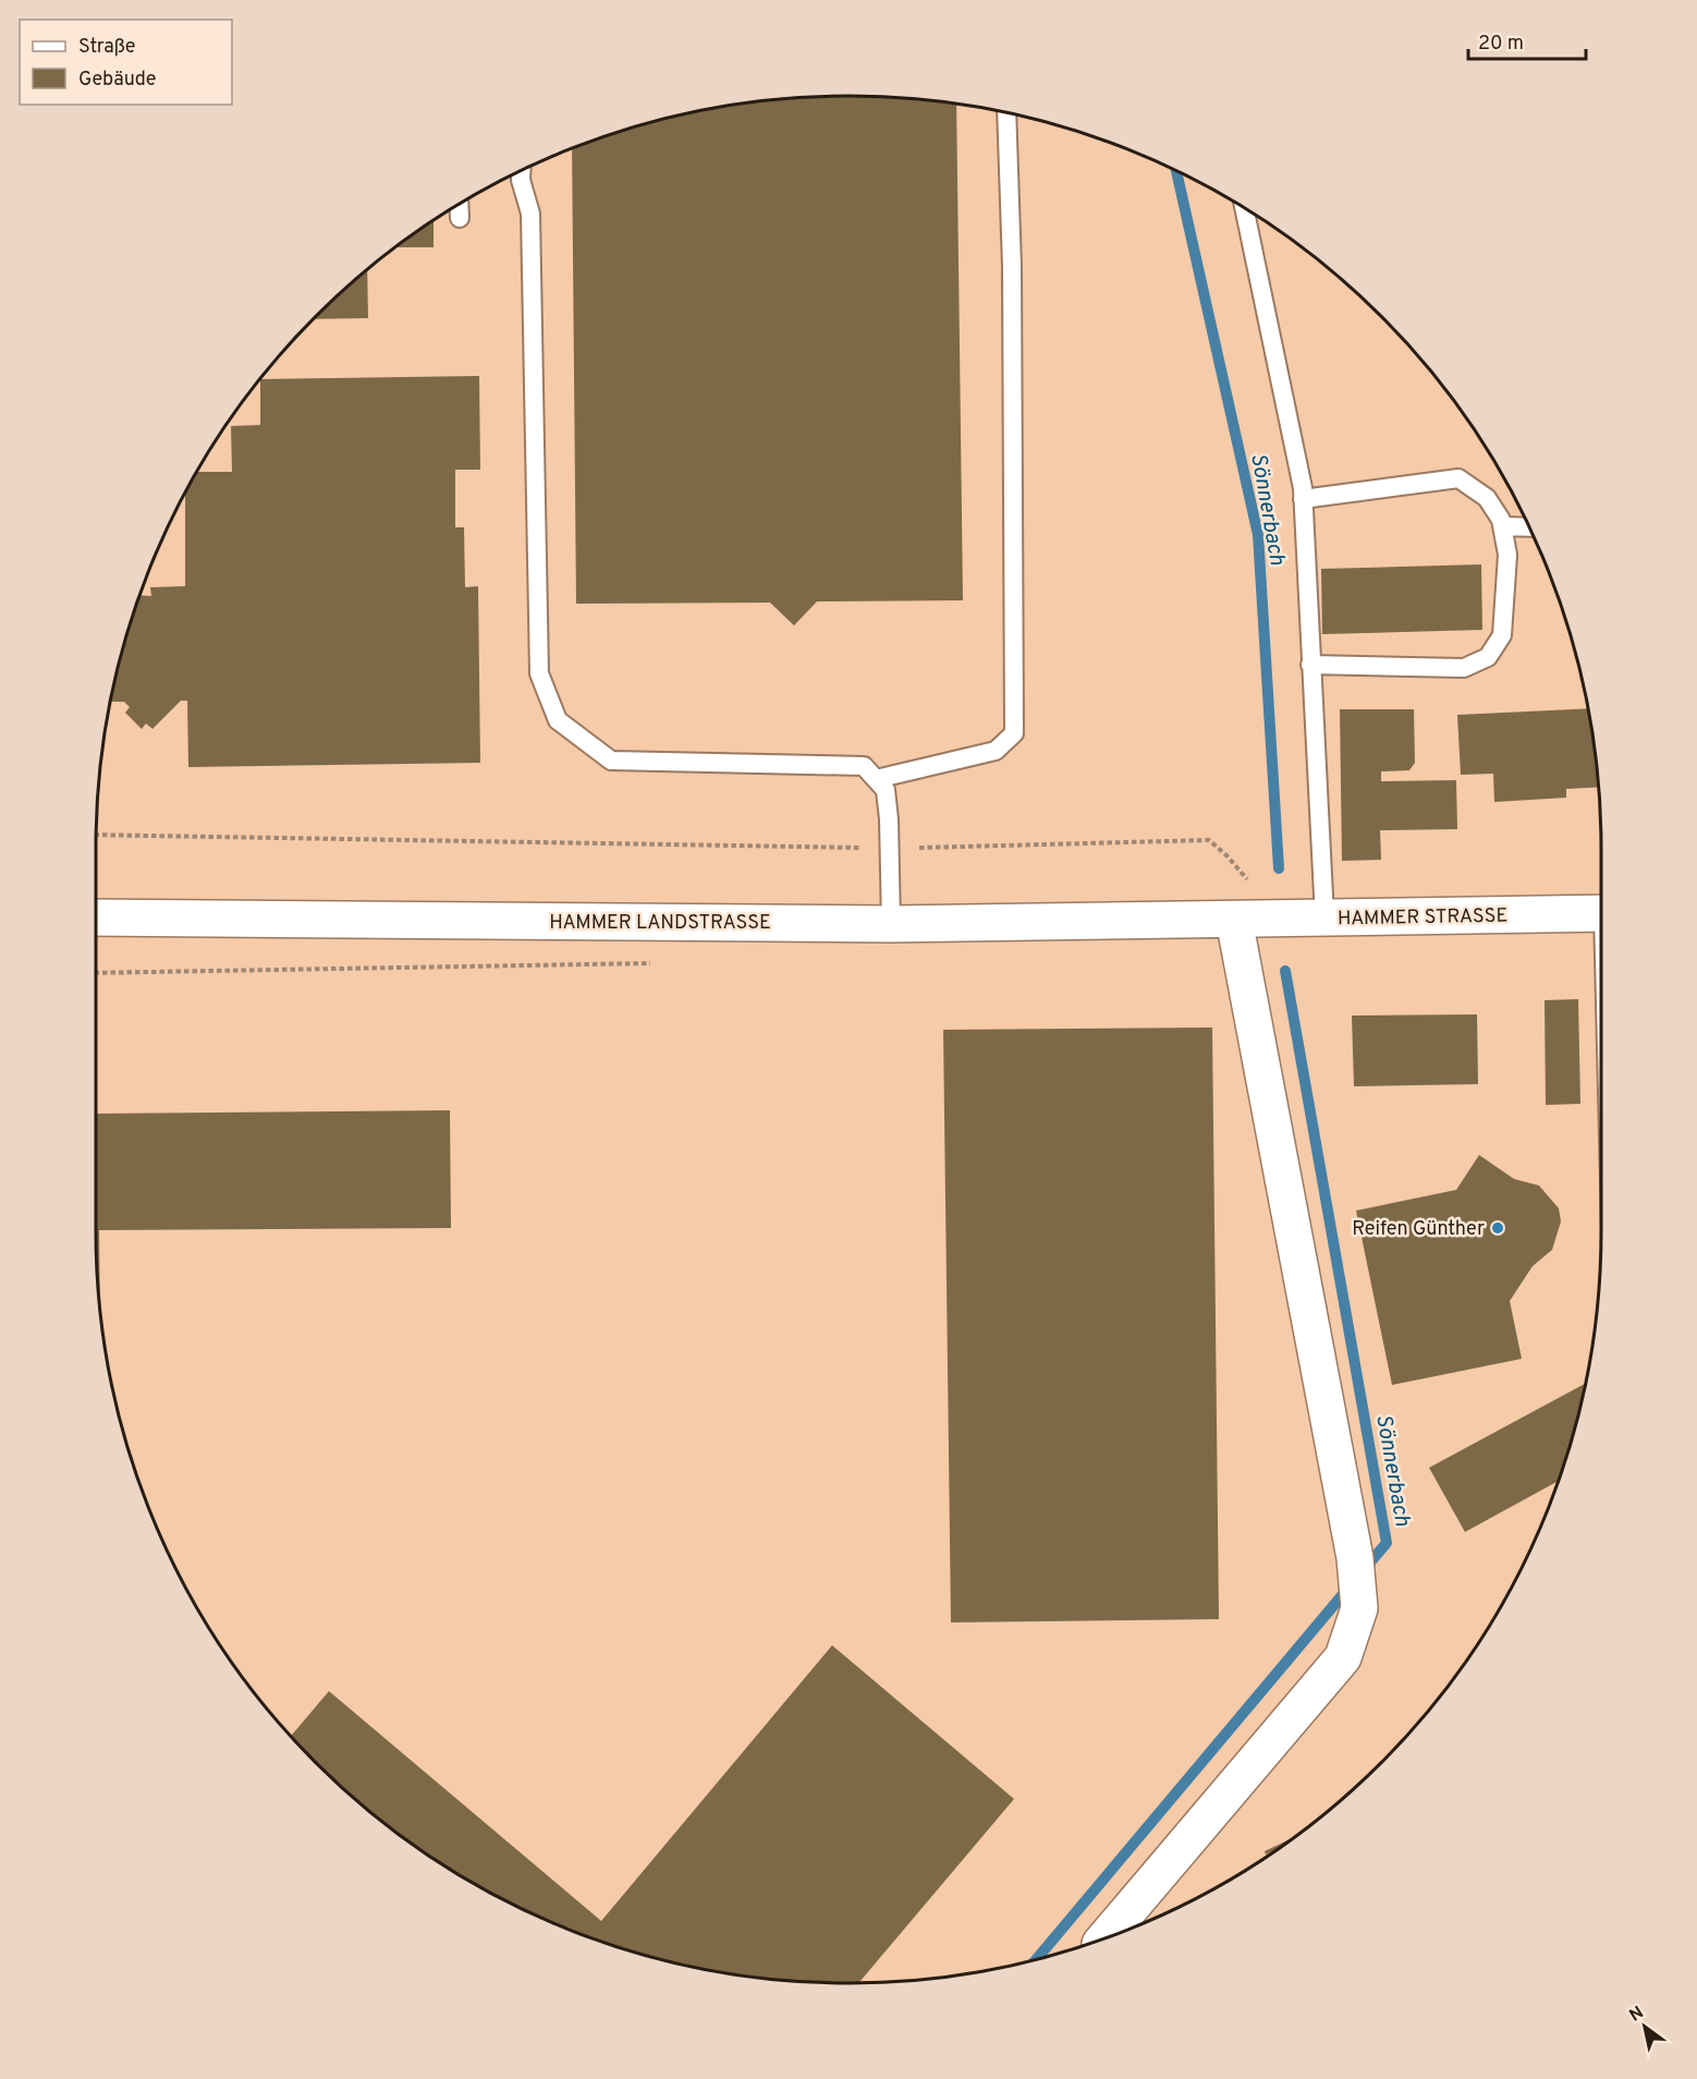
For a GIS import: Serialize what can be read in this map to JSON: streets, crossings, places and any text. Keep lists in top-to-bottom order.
{
  "streets": {
    "street": ["HAMMER STRASSE", "HAMMER LANDSTRASSE"]
  },
  "crossings": [
    ["HAMMER STRASSE", "HAMMER LANDSTRASSE"]
  ],
  "water": ["Sönnerbach"],
  "places": ["Reifen Günther"],
  "legend": ["Straße", "Gebäude"],
  "scale_bar": "20 m",
  "north": "top left"
}
